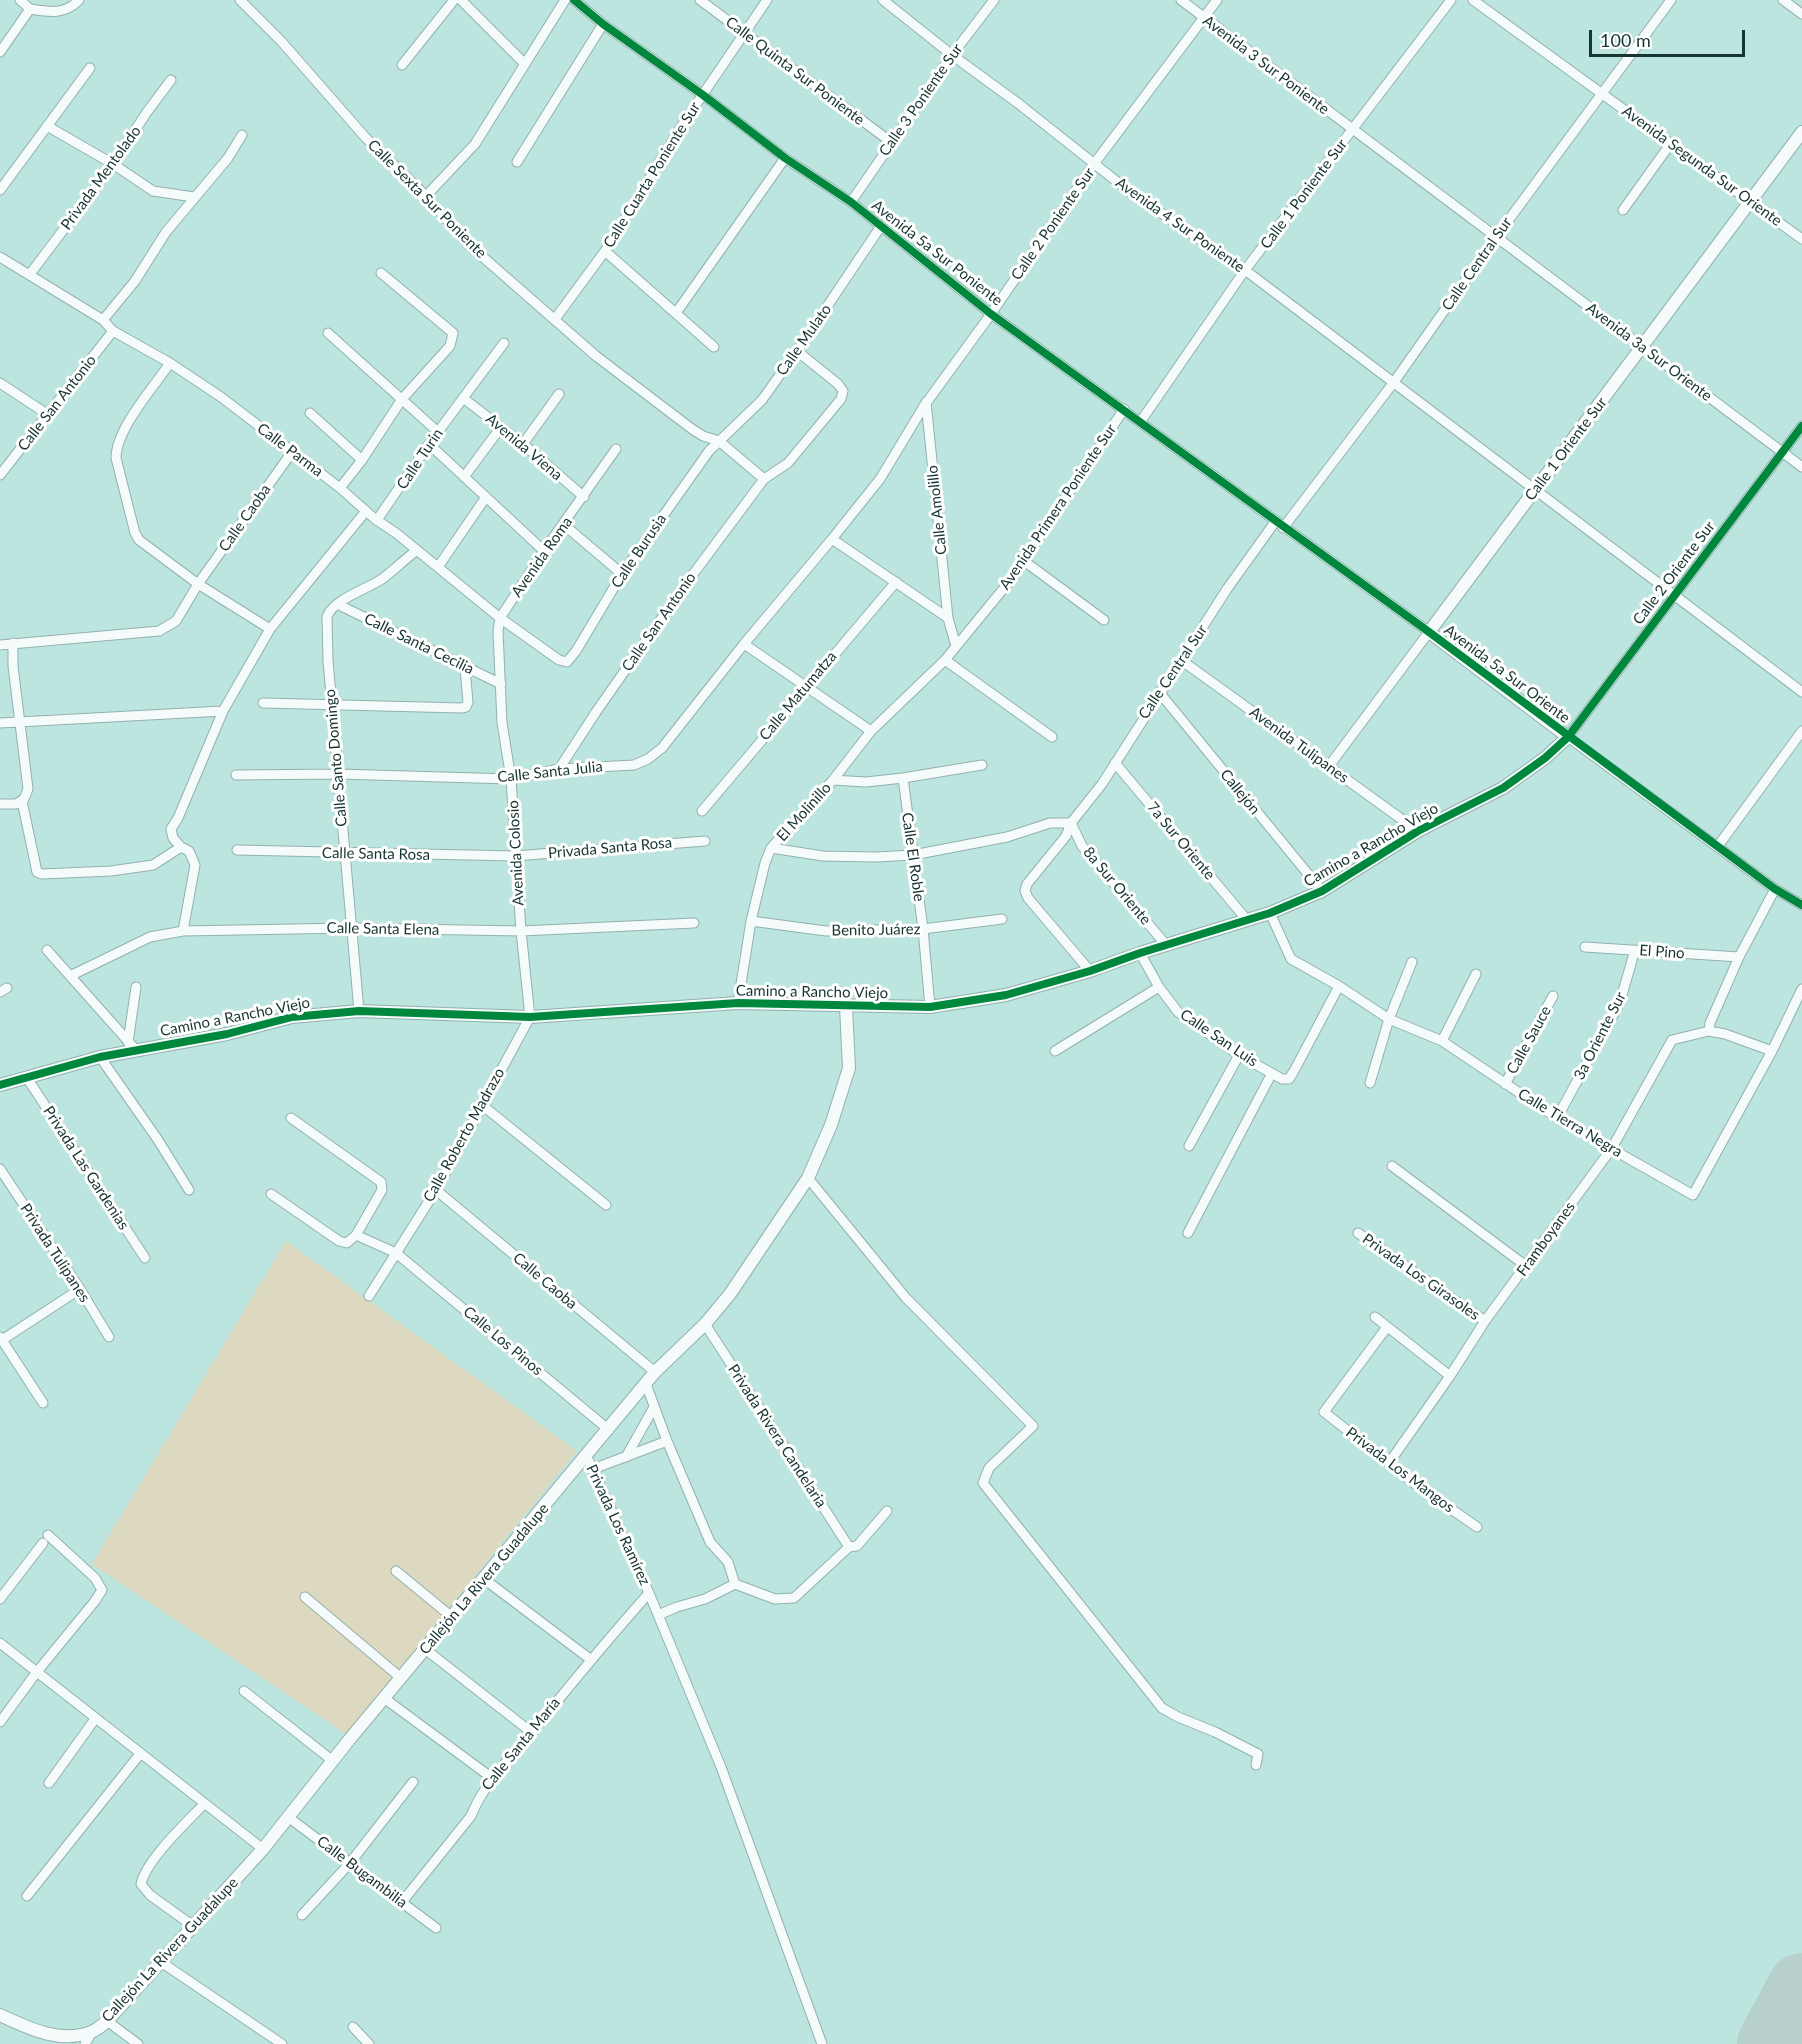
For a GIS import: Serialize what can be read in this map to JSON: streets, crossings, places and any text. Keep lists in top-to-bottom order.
{
  "streets": {
    "street": [
      "Avenida 3 Sur Poniente",
      "Calle Quinta Sur Poniente",
      "Calle 3 Poniente Sur",
      "Avenida Segunda Sur Oriente",
      "Calle Cuarta Poniente Sur",
      "Privada Mentolado",
      "Calle 1 Poniente Sur",
      "Calle Sexta Sur Poniente",
      "Calle 2 Poniente Sur",
      "Avenida 4 Sur Poniente",
      "Avenida 5a Sur Poniente",
      "Calle Central Sur",
      "Calle Mulato",
      "Avenida 3a Sur Oriente",
      "Calle San Antonio",
      "Avenida Viena",
      "Calle 1 Oriente Sur",
      "Calle Parma",
      "Calle Turin",
      "Avenida Primera Poniente Sur",
      "Calle Amolillo",
      "Calle Caoba",
      "Calle Burusia",
      "Avenida Roma",
      "Calle 2 Oriente Sur",
      "Calle Santa Cecilia",
      "Avenida 5a Sur Oriente",
      "Calle Matumatza",
      "Avenida Tulipanes",
      "Calle Santo Domingo",
      "Calle Santa Julia",
      "Callejón",
      "El Molinillo",
      "7a Sur Oriente",
      "Camino a Rancho Viejo",
      "Privada Santa Rosa",
      "Avenida Colosio",
      "Calle Santa Rosa",
      "Calle El Roble",
      "8a Sur Oriente",
      "Calle Santa Elena",
      "Benito Juárez",
      "El Pino",
      "3a Oriente Sur",
      "Calle San Luis",
      "Calle Sauce",
      "Calle Tierra Negra",
      "Calle Roberto Madrazo",
      "Privada Las Gardenias",
      "Framboyanes",
      "Privada Tulipanes",
      "Privada Los Girasoles",
      "Calle Los Pinos",
      "Privada Rivera Candelaria",
      "Privada Los Mangos",
      "Privada Los Ramírez",
      "Callejón La Rivera Guadalupe",
      "Calle Santa María",
      "Calle Bugambilia"
    ]
  },
  "crossings": [
    ["Avenida 3 Sur Poniente", "Calle 1 Poniente Sur"],
    ["Avenida 3 Sur Poniente", "Calle 2 Poniente Sur"],
    ["Avenida 3 Sur Poniente", "Calle Central Sur"],
    ["Avenida 3 Sur Poniente", "Avenida 3a Sur Oriente"],
    ["Calle Quinta Sur Poniente", "Calle 3 Poniente Sur"],
    ["Calle Quinta Sur Poniente", "Calle Cuarta Poniente Sur"],
    ["Calle 3 Poniente Sur", "Avenida 4 Sur Poniente"],
    ["Calle 3 Poniente Sur", "Avenida 5a Sur Poniente"],
    ["Avenida Segunda Sur Oriente", "Calle Central Sur"],
    ["Avenida Segunda Sur Oriente", "Calle 1 Oriente Sur"],
    ["Calle Cuarta Poniente Sur", "Calle Sexta Sur Poniente"],
    ["Calle Cuarta Poniente Sur", "Avenida 5a Sur Poniente"],
    ["Privada Mentolado", "Calle Parma"],
    ["Calle 1 Poniente Sur", "Avenida 4 Sur Poniente"],
    ["Calle 1 Poniente Sur", "Avenida 5a Sur Poniente"],
    ["Calle Sexta Sur Poniente", "Calle Mulato"],
    ["Calle Sexta Sur Poniente", "Calle San Antonio"],
    ["Calle Sexta Sur Poniente", "Calle Burusia"],
    ["Calle 2 Poniente Sur", "Avenida 4 Sur Poniente"],
    ["Calle 2 Poniente Sur", "Avenida 5a Sur Poniente"],
    ["Calle 2 Poniente Sur", "Calle Amolillo"],
    ["Calle 2 Poniente Sur", "Calle Santa Julia"],
    ["Avenida 4 Sur Poniente", "Calle Central Sur"],
    ["Avenida 4 Sur Poniente", "Calle 1 Oriente Sur"],
    ["Avenida 4 Sur Poniente", "Calle 2 Oriente Sur"],
    ["Avenida 5a Sur Poniente", "Calle Central Sur"],
    ["Avenida 5a Sur Poniente", "Calle Mulato"],
    ["Avenida 5a Sur Poniente", "Avenida Primera Poniente Sur"],
    ["Avenida 5a Sur Poniente", "Avenida 5a Sur Oriente"],
    ["Calle Central Sur", "Avenida 3a Sur Oriente"],
    ["Calle Central Sur", "Avenida 5a Sur Oriente"],
    ["Calle Central Sur", "Avenida Tulipanes"],
    ["Calle Central Sur", "Callejón"],
    ["Calle Central Sur", "7a Sur Oriente"],
    ["Calle Central Sur", "Camino a Rancho Viejo"],
    ["Calle Central Sur", "8a Sur Oriente"],
    ["Calle Mulato", "Calle Burusia"],
    ["Avenida 3a Sur Oriente", "Calle 1 Oriente Sur"],
    ["Avenida 3a Sur Oriente", "Calle 2 Oriente Sur"],
    ["Calle San Antonio", "Calle Parma"],
    ["Calle San Antonio", "Calle Santa Julia"],
    ["Avenida Viena", "Calle Turin"],
    ["Avenida Viena", "Avenida Roma"],
    ["Calle 1 Oriente Sur", "Avenida 5a Sur Oriente"],
    ["Calle 1 Oriente Sur", "Avenida Tulipanes"],
    ["Calle Parma", "Calle Turin"],
    ["Calle Parma", "Calle Caoba"],
    ["Calle Parma", "Calle Burusia"],
    ["Calle Parma", "Avenida Roma"],
    ["Calle Parma", "Avenida Colosio"],
    ["Avenida Primera Poniente Sur", "El Molinillo"],
    ["Calle Caoba", "Calle Roberto Madrazo"],
    ["Calle Caoba", "Callejón La Rivera Guadalupe"],
    ["Avenida Roma", "Avenida Colosio"],
    ["Calle 2 Oriente Sur", "Avenida 5a Sur Oriente"],
    ["Calle 2 Oriente Sur", "Camino a Rancho Viejo"],
    ["Calle Santa Cecilia", "Calle Santo Domingo"],
    ["Calle Santa Cecilia", "Avenida Colosio"],
    ["Avenida 5a Sur Oriente", "Camino a Rancho Viejo"],
    ["Avenida Tulipanes", "Camino a Rancho Viejo"],
    ["Calle Santo Domingo", "Calle Santa Julia"],
    ["Calle Santo Domingo", "Camino a Rancho Viejo"],
    ["Calle Santo Domingo", "Calle Santa Rosa"],
    ["Calle Santo Domingo", "Calle Santa Elena"],
    ["Calle Santa Julia", "Avenida Colosio"],
    ["Callejón", "Camino a Rancho Viejo"],
    ["El Molinillo", "Camino a Rancho Viejo"],
    ["El Molinillo", "Benito Juárez"],
    ["7a Sur Oriente", "Camino a Rancho Viejo"],
    ["Camino a Rancho Viejo", "Avenida Colosio"],
    ["Camino a Rancho Viejo", "Calle El Roble"],
    ["Camino a Rancho Viejo", "8a Sur Oriente"],
    ["Camino a Rancho Viejo", "Calle San Luis"],
    ["Camino a Rancho Viejo", "Calle Tierra Negra"],
    ["Camino a Rancho Viejo", "Calle Roberto Madrazo"],
    ["Camino a Rancho Viejo", "Privada Las Gardenias"],
    ["Camino a Rancho Viejo", "Callejón La Rivera Guadalupe"],
    ["Privada Santa Rosa", "Avenida Colosio"],
    ["Privada Santa Rosa", "Calle Santa Rosa"],
    ["Avenida Colosio", "Calle Santa Rosa"],
    ["Avenida Colosio", "Calle Santa Elena"],
    ["Avenida Colosio", "Calle Roberto Madrazo"],
    ["Calle El Roble", "Benito Juárez"],
    ["El Pino", "3a Oriente Sur"],
    ["3a Oriente Sur", "Calle Tierra Negra"],
    ["Calle San Luis", "Calle Tierra Negra"],
    ["Calle Sauce", "Calle Tierra Negra"],
    ["Calle Tierra Negra", "Framboyanes"],
    ["Calle Roberto Madrazo", "Calle Los Pinos"],
    ["Framboyanes", "Privada Los Girasoles"],
    ["Framboyanes", "Privada Los Mangos"],
    ["Calle Los Pinos", "Callejón La Rivera Guadalupe"],
    ["Privada Rivera Candelaria", "Callejón La Rivera Guadalupe"],
    ["Privada Los Ramírez", "Callejón La Rivera Guadalupe"],
    ["Privada Los Ramírez", "Calle Santa María"],
    ["Callejón La Rivera Guadalupe", "Calle Bugambilia"],
    ["Calle Santa María", "Calle Bugambilia"]
  ],
  "scale_bar": "100 m"
}
